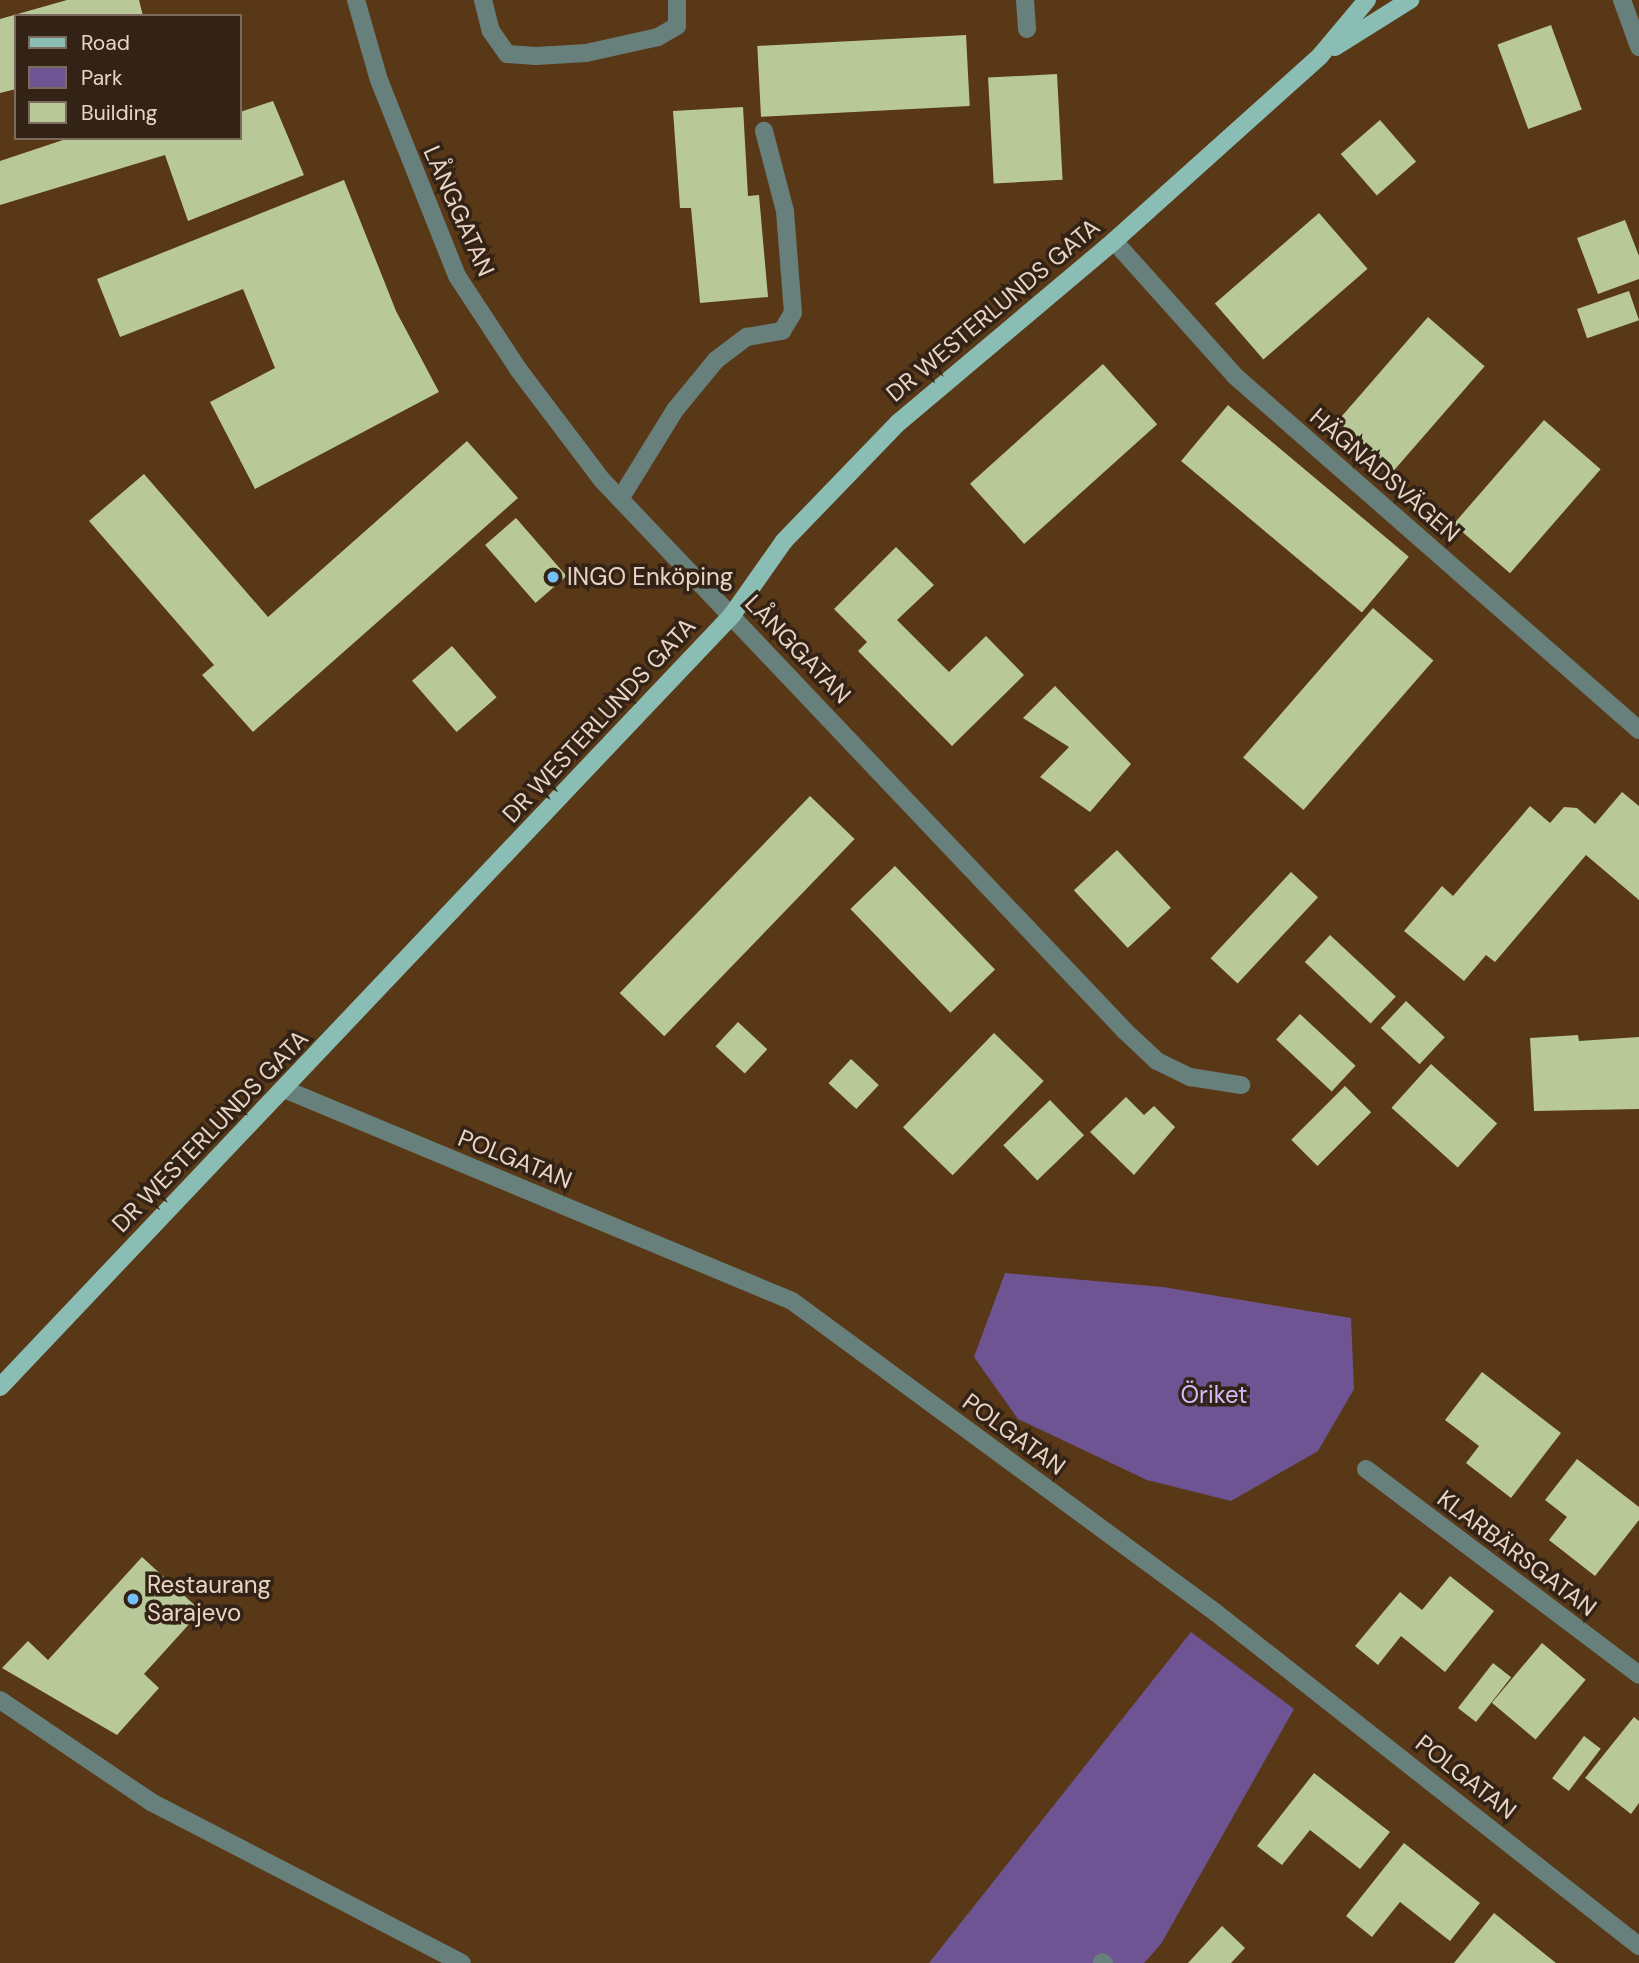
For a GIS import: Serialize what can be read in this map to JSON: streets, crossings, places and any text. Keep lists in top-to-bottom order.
{
  "streets": {
    "main road": ["DR WESTERLUNDS GATA"],
    "street": [
      "LÅNGGATAN",
      "HÄGNADSVÄGEN",
      "POLGATAN",
      "KLARBÄRSGATAN"
    ]
  },
  "crossings": [
    ["LÅNGGATAN", "DR WESTERLUNDS GATA"],
    ["DR WESTERLUNDS GATA", "HÄGNADSVÄGEN"],
    ["DR WESTERLUNDS GATA", "POLGATAN"]
  ],
  "parks": ["Öriket"],
  "places": ["INGO Enköping", "Restaurang Sarajevo"],
  "legend": ["Road", "Park", "Building"]
}
